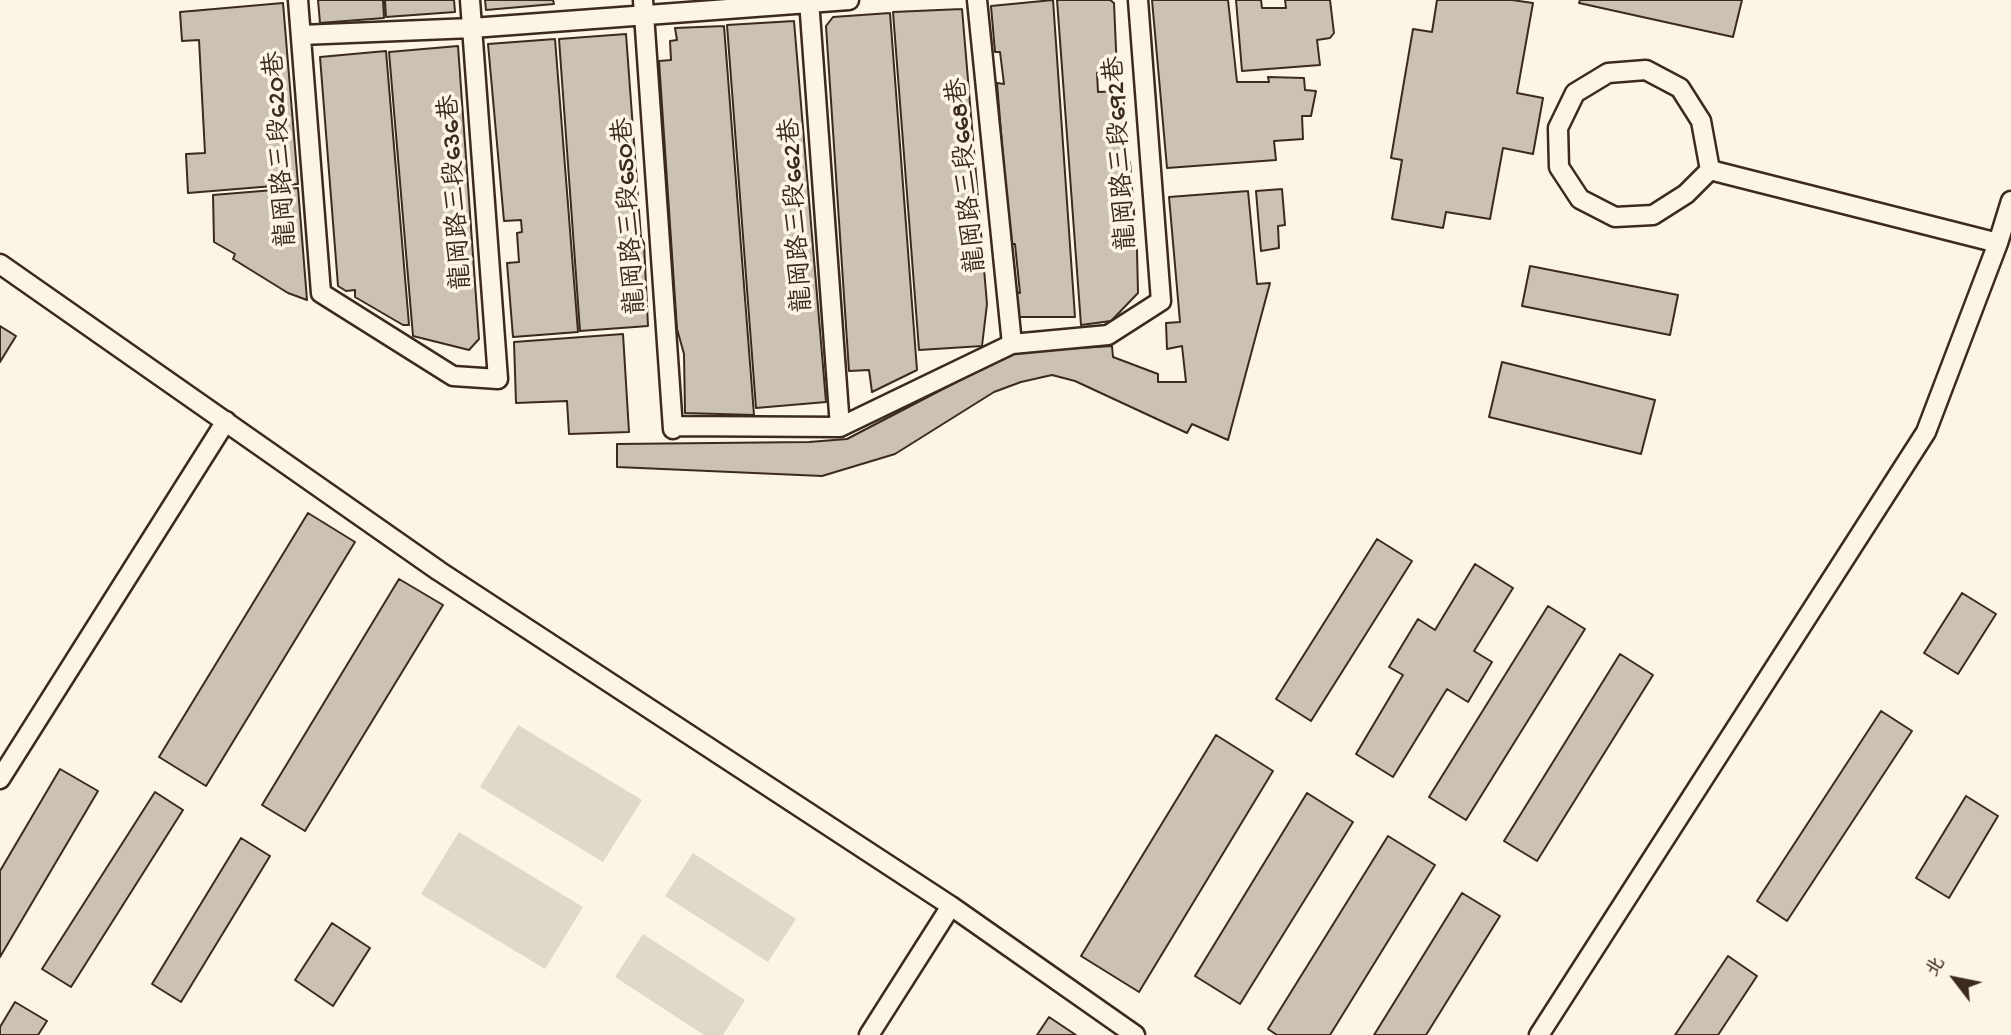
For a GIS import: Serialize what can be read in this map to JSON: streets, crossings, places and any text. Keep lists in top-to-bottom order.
{
  "streets": {
    "lane": [
      "龍岡路三段620巷",
      "龍岡路三段692巷",
      "龍岡路三段668巷",
      "龍岡路三段636巷",
      "龍岡路三段662巷",
      "龍岡路三段650巷"
    ]
  },
  "crossings": [
    ["龍岡路三段620巷", "龍岡路三段636巷"],
    ["龍岡路三段692巷", "龍岡路三段668巷"],
    ["龍岡路三段662巷", "龍岡路三段650巷"]
  ],
  "north": "top left"
}
